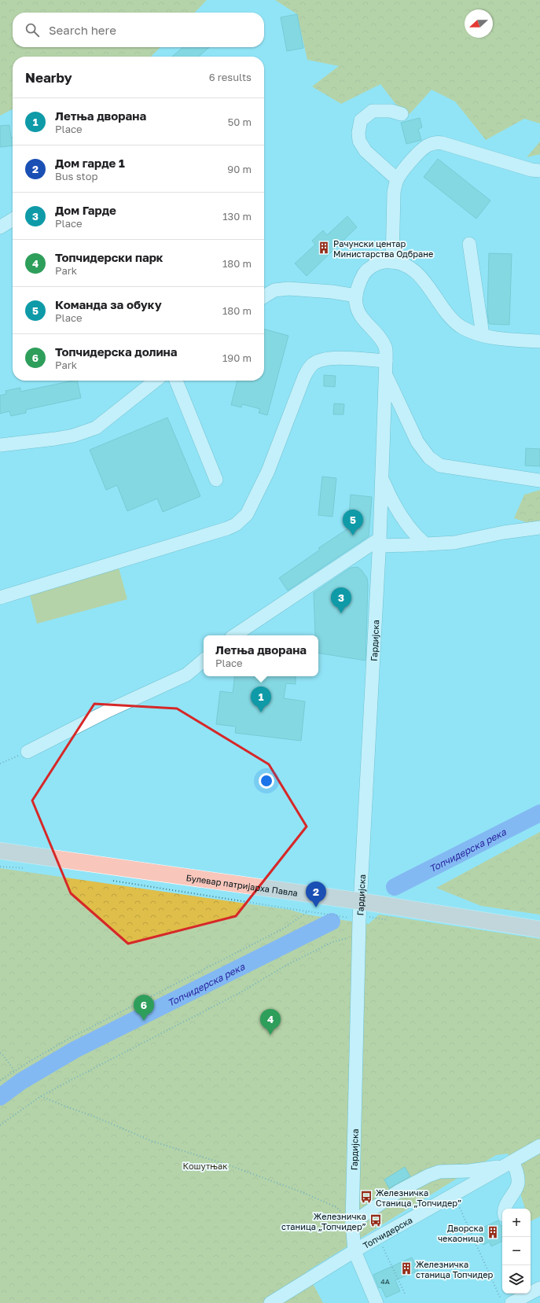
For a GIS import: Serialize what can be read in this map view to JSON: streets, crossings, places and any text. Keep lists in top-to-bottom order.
{
  "streets": {
    "main road": ["Булевар патријарха Павла"],
    "street": ["Гардијска", "Топчидерска"]
  },
  "crossings": [
    ["Гардијска", "Булевар патријарха Павла"],
    ["Гардијска", "Топчидерска"]
  ],
  "water": ["Топчидерска река"],
  "parks": ["Кошутњак"],
  "places": {
    "building": ["Рачунски центар Министарства Одбране", "Дворска чекаоница", "Железничка станица Топчидер"],
    "bus stop": ["Железничка Станица „Топчидер”", "Железничка станица „Топчидер”"]
  },
  "house_numbers": ["4A"],
  "north": "left",
  "page": {
    "search": "Search here",
    "heading": ["Nearby", "6 results"],
    "list": [
      {
        "mark": "1",
        "name": "Летња дворана",
        "note": "Place",
        "value": "50 m"
      },
      {
        "mark": "2",
        "name": "Дом гарде 1",
        "note": "Bus stop",
        "value": "90 m"
      },
      {
        "mark": "3",
        "name": "Дом Гарде",
        "note": "Place",
        "value": "130 m"
      },
      {
        "mark": "4",
        "name": "Топчидерски парк",
        "note": "Park",
        "value": "180 m"
      },
      {
        "mark": "5",
        "name": "Команда за обуку",
        "note": "Place",
        "value": "180 m"
      },
      {
        "mark": "6",
        "name": "Топчидерска долина",
        "note": "Park",
        "value": "190 m"
      }
    ],
    "pins": [
      "5",
      "3",
      "1",
      "2",
      "6",
      "4"
    ],
    "popup": ["Летња дворана", "Place"],
    "map_buttons": ["+", "−"]
  }
}
